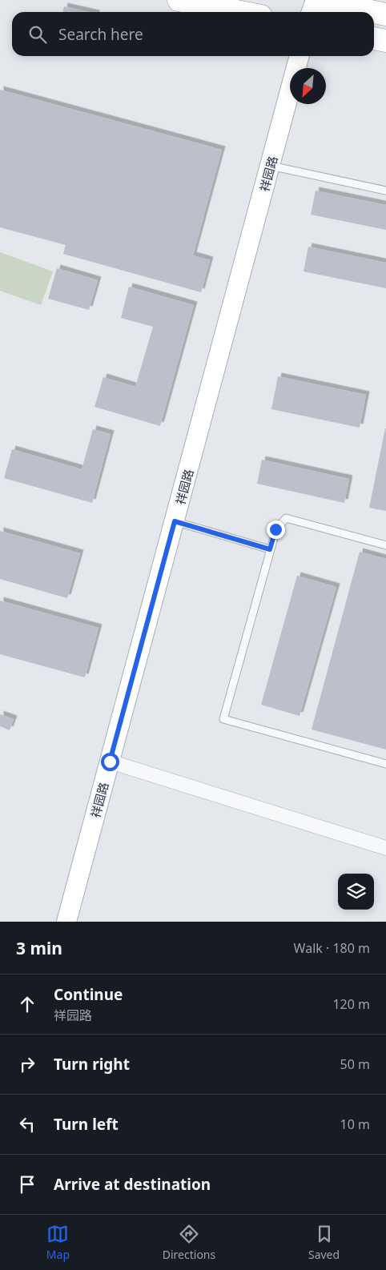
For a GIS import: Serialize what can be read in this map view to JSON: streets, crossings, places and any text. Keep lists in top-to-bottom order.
{
  "streets": {
    "street": ["祥园路"]
  },
  "north": "bottom left",
  "page": {
    "search": "Search here",
    "heading": ["3 min", "Walk · 180 m"],
    "list": [
      ["Continue", "祥园路", "120 m"],
      ["Turn right", "50 m"],
      ["Turn left", "10 m"],
      "Arrive at destination"
    ],
    "nav": ["Map", "Directions", "Saved"]
  }
}
